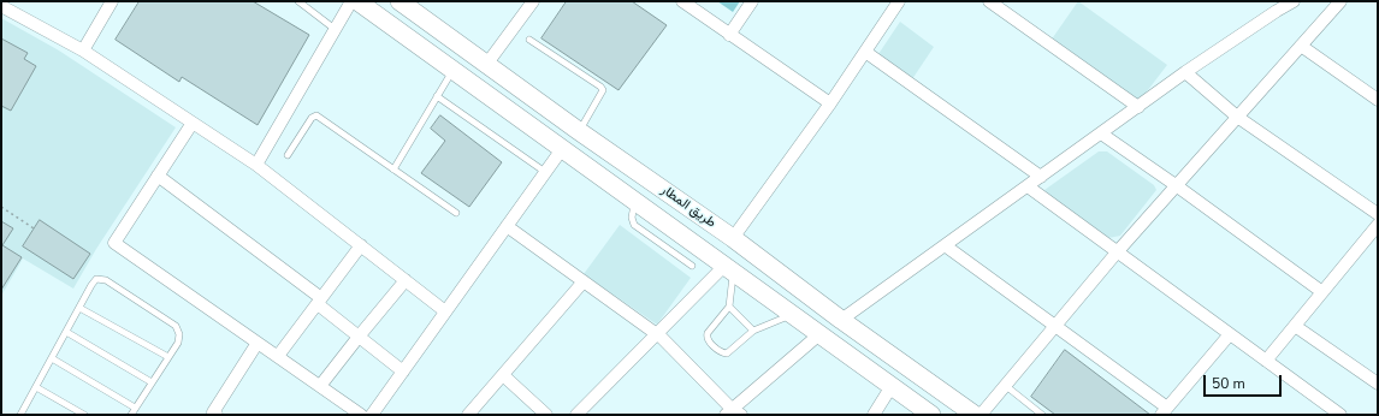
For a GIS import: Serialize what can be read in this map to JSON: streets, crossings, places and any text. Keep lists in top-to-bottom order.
{
  "streets": {
    "main road": ["طريق المطار"]
  },
  "scale_bar": "50 m"
}
